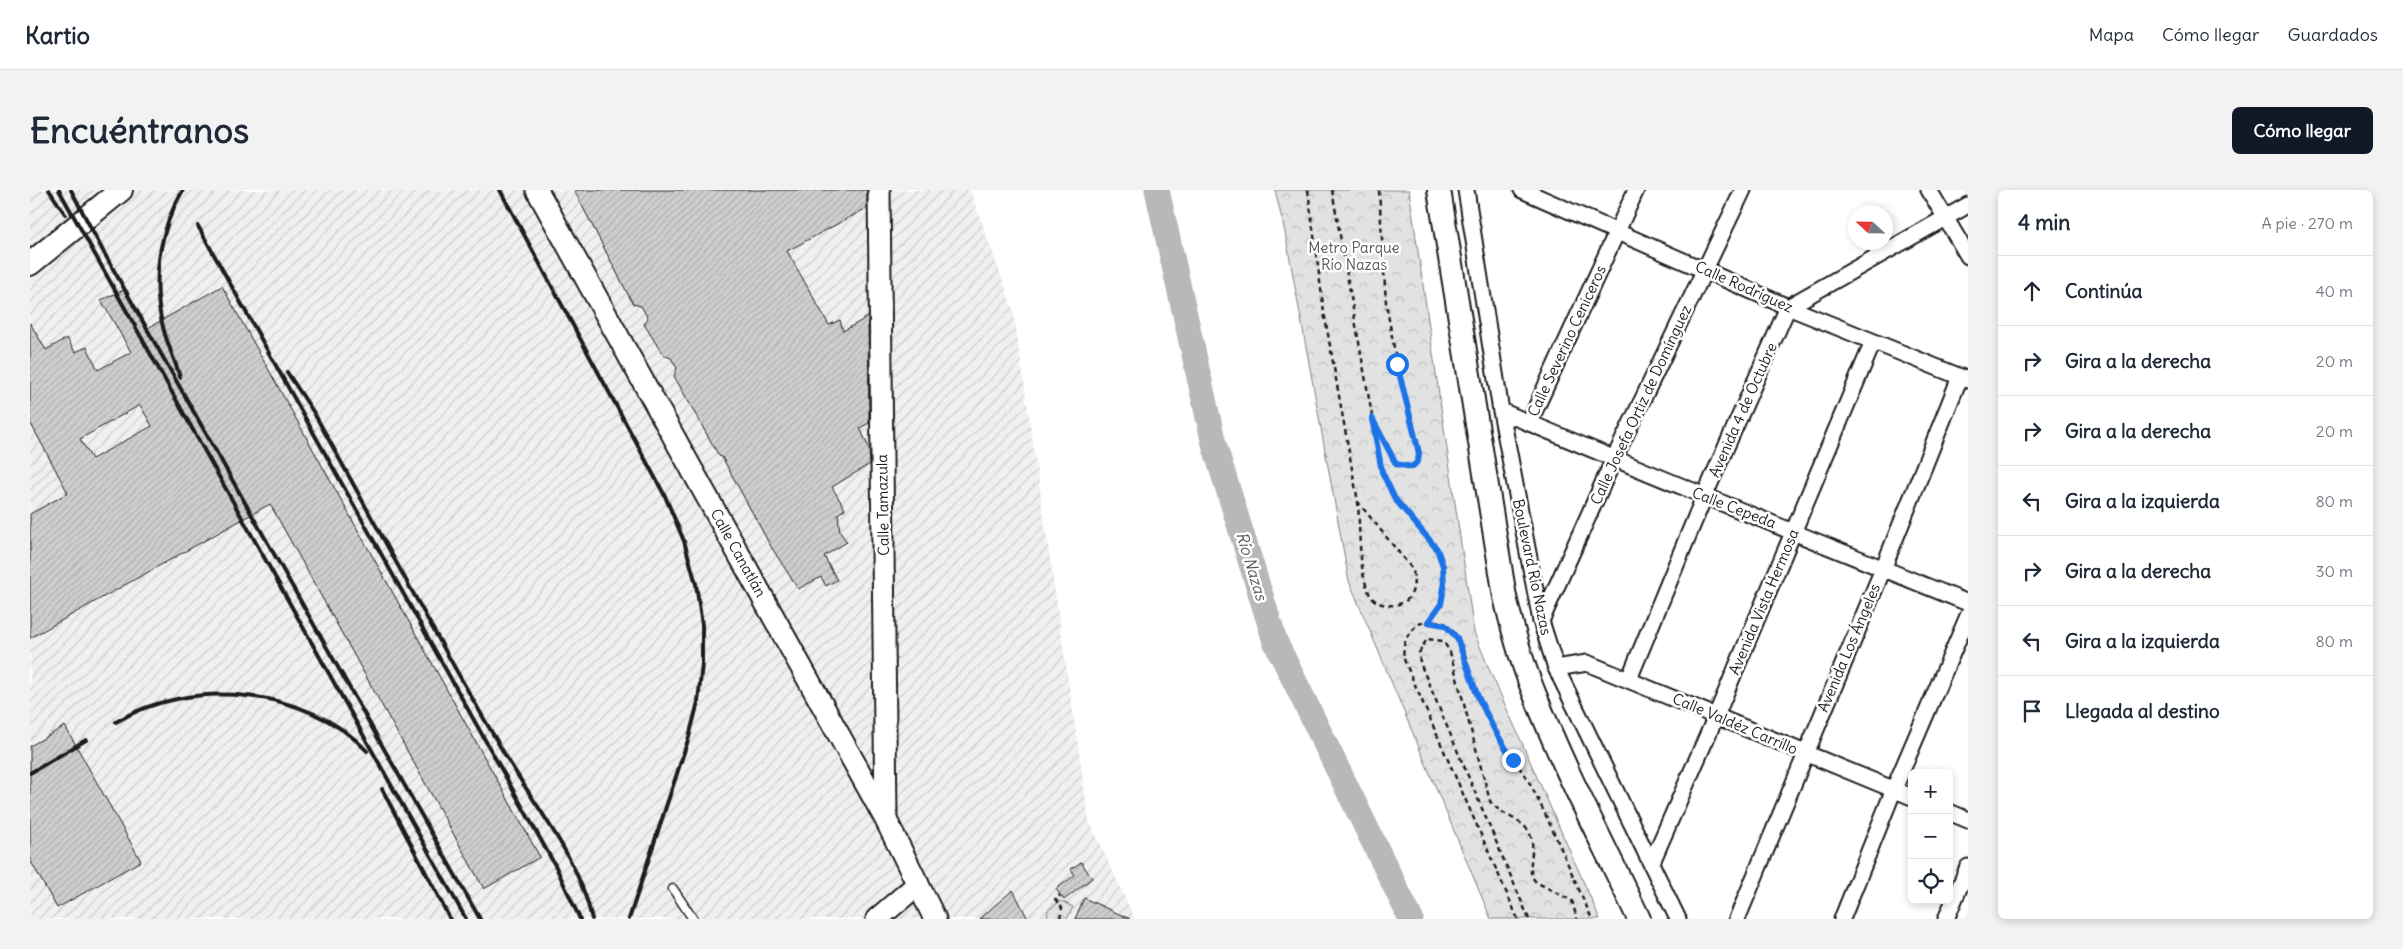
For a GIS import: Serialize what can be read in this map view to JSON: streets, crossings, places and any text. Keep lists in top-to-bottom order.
{
  "streets": {
    "main road": ["Boulevard Río Nazas"],
    "street": [
      "Calle Rodríguez",
      "Calle Severino Ceniceros",
      "Calle Josefa Ortiz de Domínguez",
      "Avenida 4 de Octubre",
      "Calle Tamazula",
      "Calle Cepeda",
      "Calle Canatlán",
      "Avenida Vista Hermosa",
      "Avenida Los Ángeles",
      "Calle Valdéz Carrillo"
    ]
  },
  "crossings": [
    ["Calle Rodríguez", "Calle Severino Ceniceros"],
    ["Calle Rodríguez", "Calle Josefa Ortiz de Domínguez"],
    ["Calle Rodríguez", "Avenida 4 de Octubre"],
    ["Calle Rodríguez", "Avenida Vista Hermosa"],
    ["Calle Rodríguez", "Avenida Los Ángeles"],
    ["Calle Severino Ceniceros", "Calle Cepeda"],
    ["Calle Severino Ceniceros", "Boulevard Río Nazas"],
    ["Calle Josefa Ortiz de Domínguez", "Calle Cepeda"],
    ["Calle Josefa Ortiz de Domínguez", "Boulevard Río Nazas"],
    ["Avenida 4 de Octubre", "Calle Cepeda"],
    ["Avenida 4 de Octubre", "Calle Valdéz Carrillo"],
    ["Calle Tamazula", "Calle Canatlán"],
    ["Calle Cepeda", "Avenida Vista Hermosa"],
    ["Calle Cepeda", "Avenida Los Ángeles"],
    ["Boulevard Río Nazas", "Avenida Vista Hermosa"],
    ["Boulevard Río Nazas", "Calle Valdéz Carrillo"],
    ["Avenida Vista Hermosa", "Calle Valdéz Carrillo"],
    ["Avenida Los Ángeles", "Calle Valdéz Carrillo"]
  ],
  "water": ["Río Nazas"],
  "parks": ["Metro Parque Río Nazas"],
  "north": "left",
  "page": {
    "header": "Kartio",
    "nav": ["Mapa", "Cómo llegar", "Guardados"],
    "buttons": "Cómo llegar",
    "title": "Encuéntranos",
    "heading": ["4 min", "A pie · 270 m"],
    "list": [
      ["Continúa", "40 m"],
      ["Gira a la derecha", "20 m"],
      ["Gira a la derecha", "20 m"],
      ["Gira a la izquierda", "80 m"],
      ["Gira a la derecha", "30 m"],
      ["Gira a la izquierda", "80 m"],
      "Llegada al destino"
    ],
    "map_buttons": ["+", "−"]
  }
}
